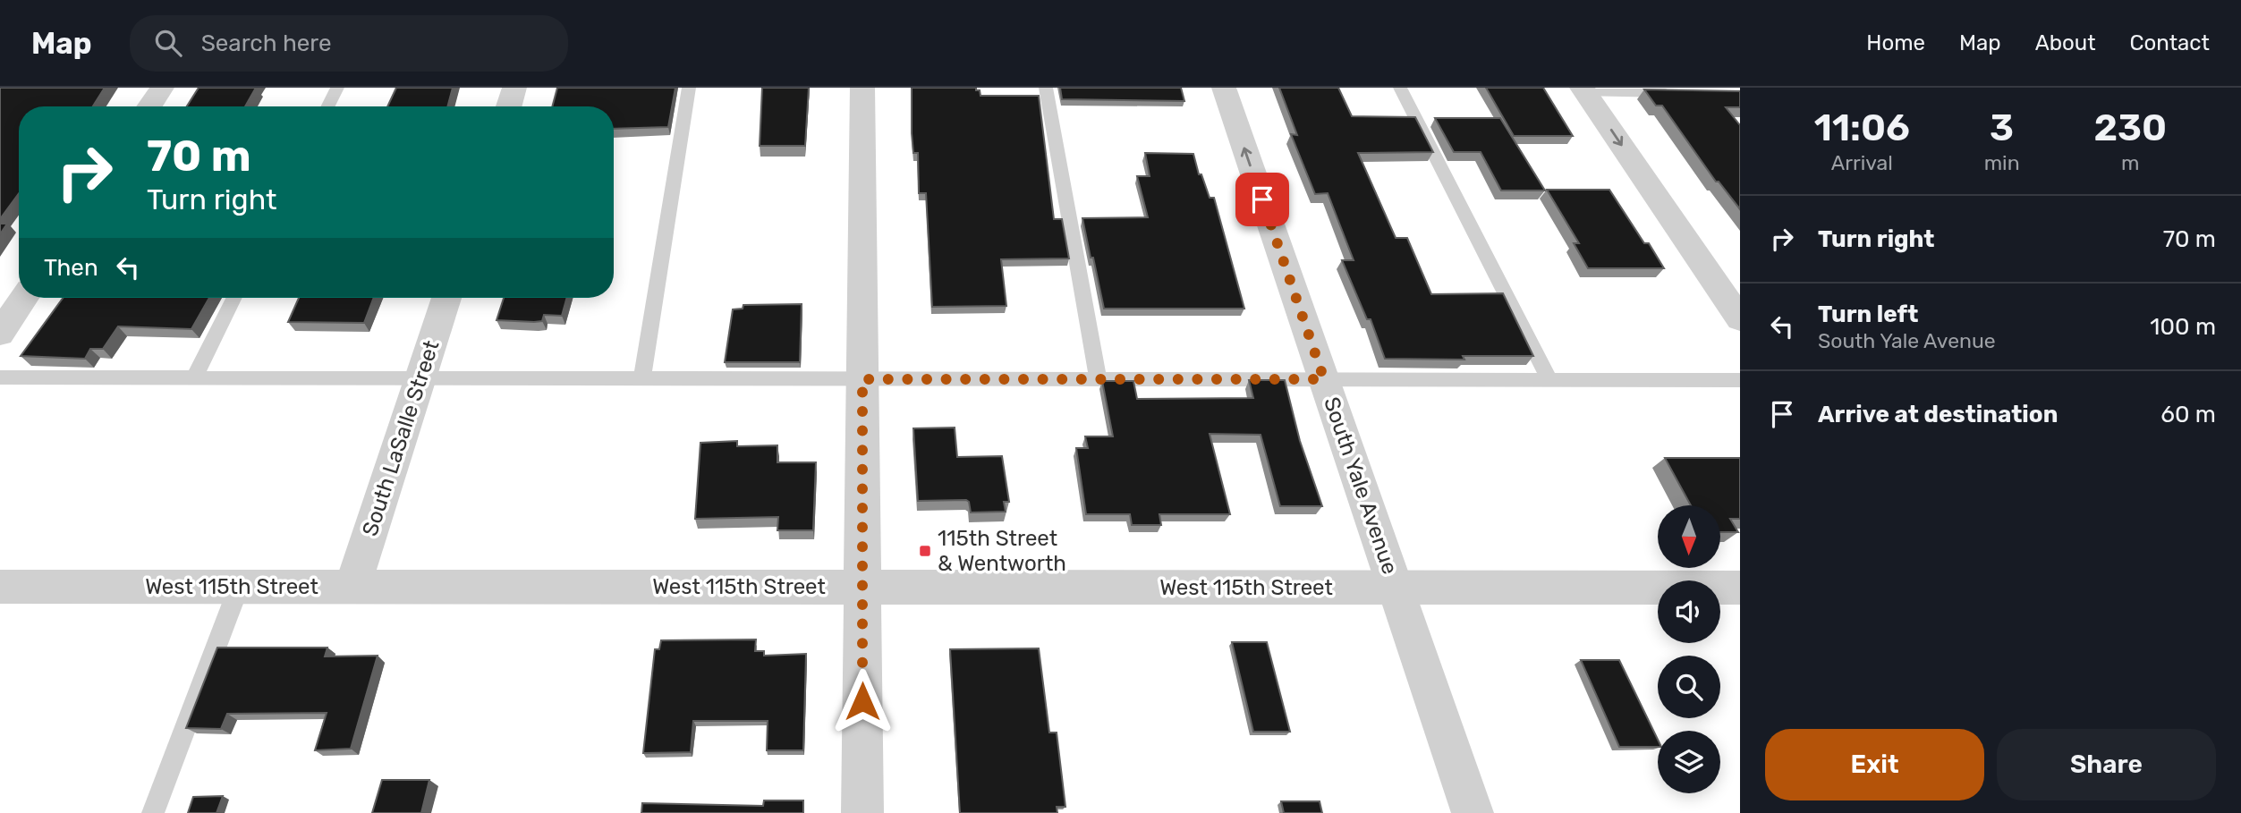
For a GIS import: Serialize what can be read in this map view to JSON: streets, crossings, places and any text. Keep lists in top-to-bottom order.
{
  "streets": {
    "street": ["South LaSalle Street", "South Yale Avenue", "West 115th Street"]
  },
  "crossings": [
    ["South LaSalle Street", "West 115th Street"],
    ["South Yale Avenue", "West 115th Street"]
  ],
  "one_way": ["South Yale Avenue"],
  "places": {
    "transit": ["115th Street & Wentworth"]
  },
  "north": "bottom",
  "page": {
    "header": "Map",
    "search": "Search here",
    "nav": [
      "Home",
      "Map",
      "About",
      "Contact"
    ],
    "eta": [
      "11:06",
      "Arrival",
      "3",
      "min",
      "230",
      "m"
    ],
    "turn": ["70 m", "Turn right"],
    "list": [
      {
        "name": "Turn right",
        "value": "70 m"
      },
      {
        "name": "Turn left",
        "note": "South Yale Avenue",
        "value": "100 m"
      },
      {
        "name": "Arrive at destination",
        "value": "60 m"
      }
    ],
    "then": "Then",
    "buttons": ["Exit", "Share"]
  }
}
